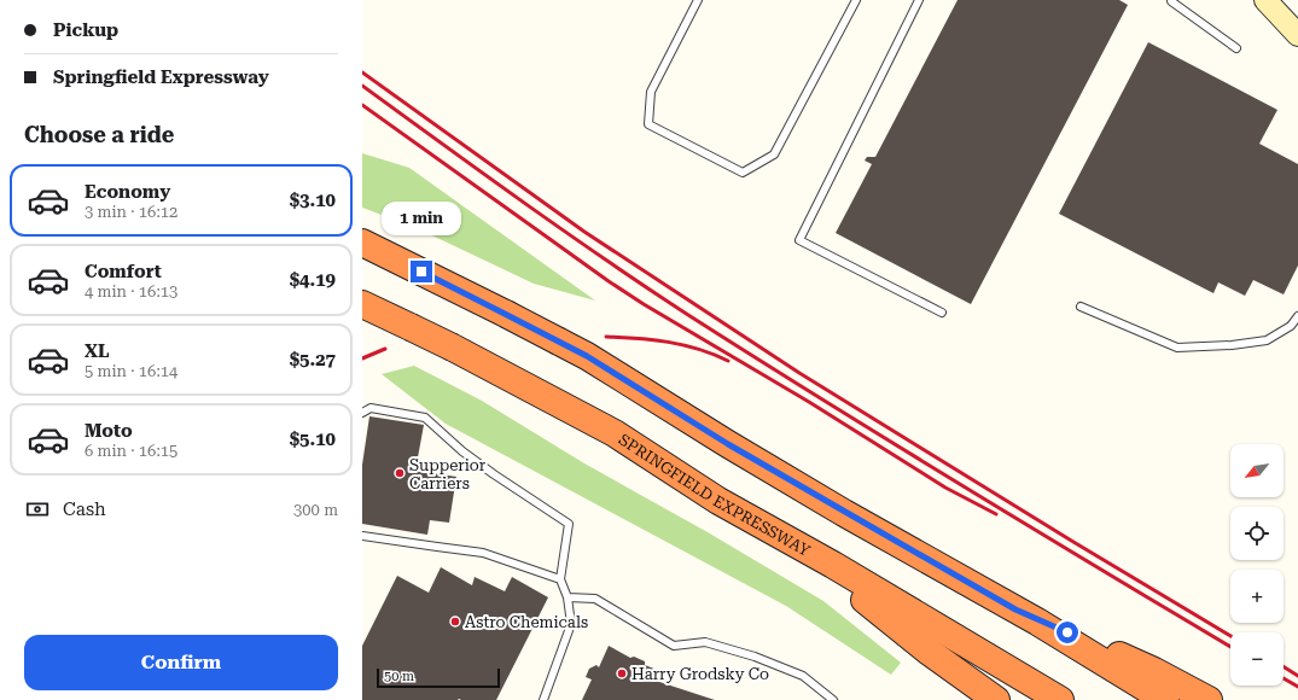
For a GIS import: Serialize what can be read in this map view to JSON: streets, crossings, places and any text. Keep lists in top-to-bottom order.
{
  "streets": {
    "highway": ["SPRINGFIELD EXPRESSWAY"]
  },
  "places": ["Supperior Carriers", "Astro Chemicals", "Harry Grodsky Co"],
  "scale_bar": "50 m",
  "north": "bottom left",
  "page": {
    "banner": ["Pickup", "Springfield Expressway"],
    "heading": "Choose a ride",
    "list": [
      {
        "name": "Economy",
        "note": "3 min · 16:12",
        "value": "$3.10"
      },
      {
        "name": "Comfort",
        "note": "4 min · 16:13",
        "value": "$4.19"
      },
      {
        "name": "XL",
        "note": "5 min · 16:14",
        "value": "$5.27"
      },
      {
        "name": "Moto",
        "note": "6 min · 16:15",
        "value": "$5.10"
      }
    ],
    "bubble": "1 min",
    "map_buttons": ["+", "−"],
    "pay": ["Cash", "300 m"],
    "buttons": "Confirm",
    "scale": "50 m"
  }
}
